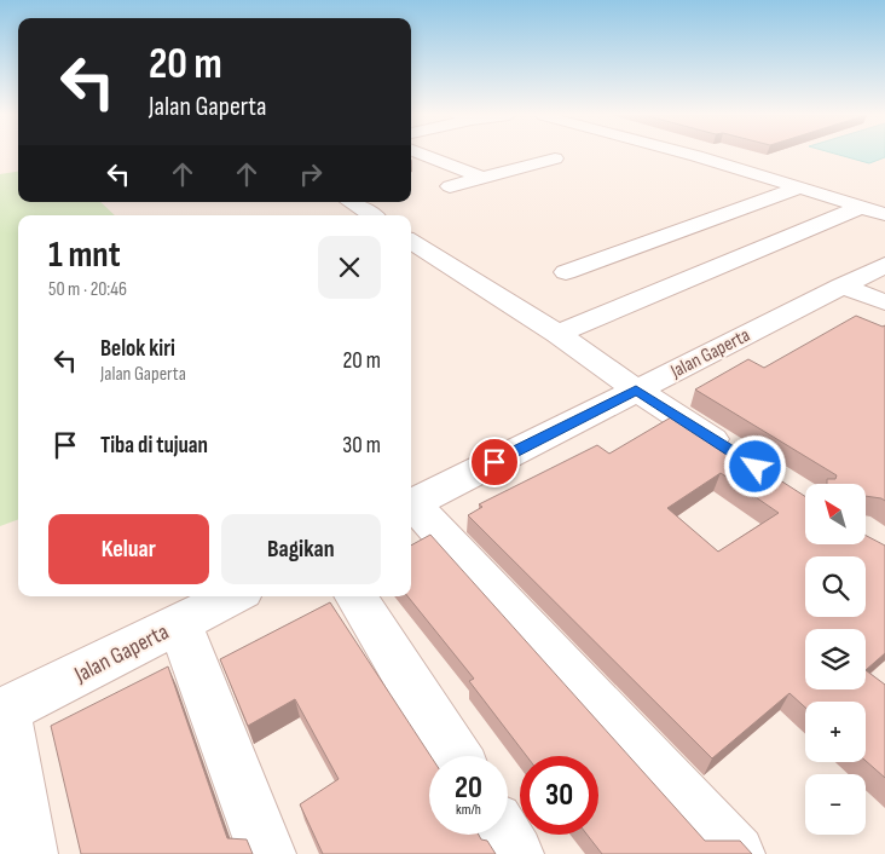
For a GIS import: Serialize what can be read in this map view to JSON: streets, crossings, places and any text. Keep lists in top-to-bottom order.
{
  "streets": {
    "street": ["Jalan Gaperta"]
  },
  "north": "top left",
  "page": {
    "turn": ["20 m", "Jalan Gaperta"],
    "heading": ["1 mnt", "50 m · 20:46"],
    "list": [
      {
        "name": "Belok kiri",
        "note": "Jalan Gaperta",
        "value": "20 m"
      },
      {
        "name": "Tiba di tujuan",
        "value": "30 m"
      }
    ],
    "map_buttons": ["+", "−"],
    "buttons": ["Keluar", "Bagikan"],
    "speed": "20 km/h",
    "limit": "30"
  }
}
